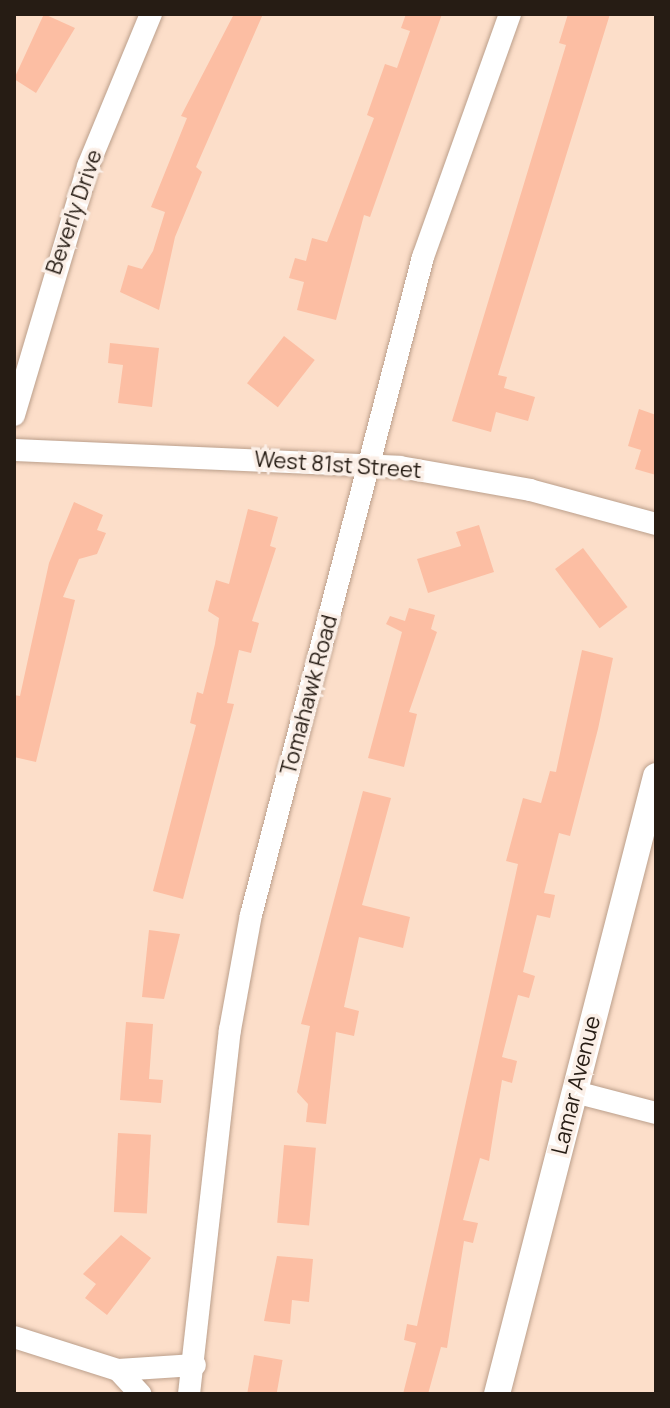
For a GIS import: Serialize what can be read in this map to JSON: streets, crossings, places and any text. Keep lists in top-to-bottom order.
{
  "streets": {
    "street": [
      "Beverly Drive",
      "West 81st Street",
      "Tomahawk Road",
      "Lamar Avenue"
    ]
  },
  "crossings": [
    ["West 81st Street", "Tomahawk Road"]
  ]
}
